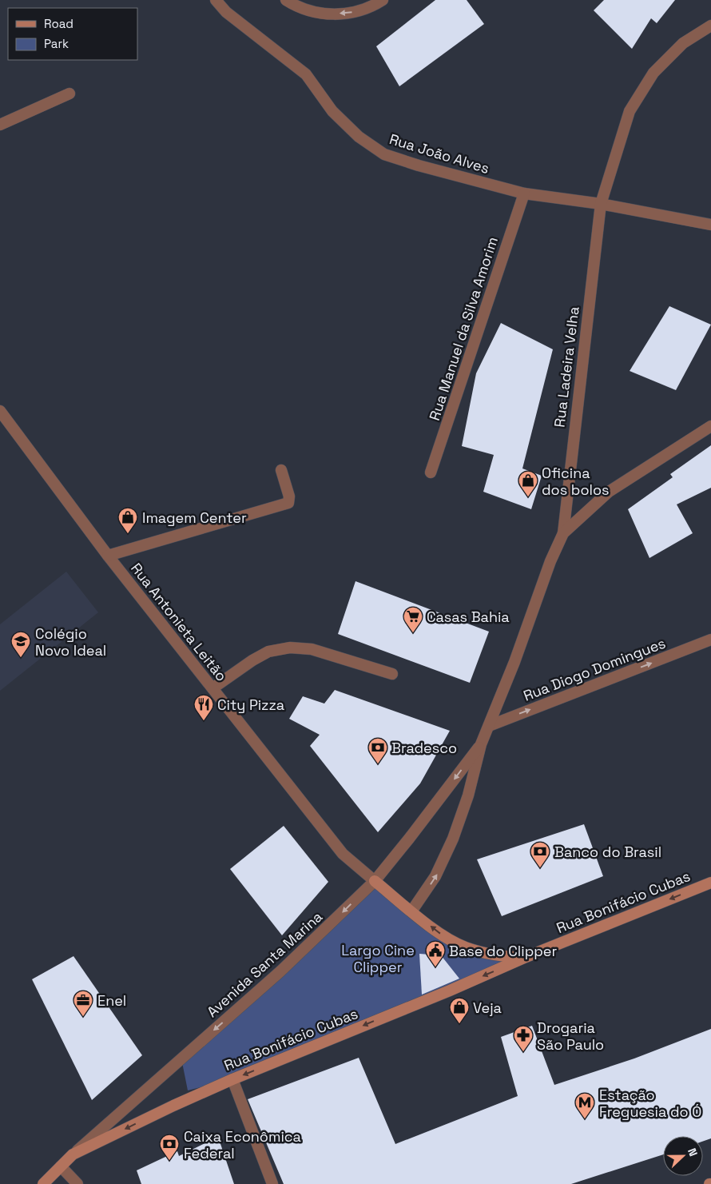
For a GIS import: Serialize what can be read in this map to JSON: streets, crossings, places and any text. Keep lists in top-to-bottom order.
{
  "streets": {
    "main road": ["Rua Bonifácio Cubas", "Avenida Santa Marina"],
    "street": [
      "Rua João Alves",
      "Rua Manuel da Silva Amorim",
      "Rua Ladeira Velha",
      "Rua Antonieta Leitão",
      "Rua Diogo Domingues"
    ]
  },
  "crossings": [
    ["Rua João Alves", "Rua Manuel da Silva Amorim"],
    ["Rua João Alves", "Rua Ladeira Velha"],
    ["Rua Ladeira Velha", "Avenida Santa Marina"],
    ["Rua Antonieta Leitão", "Rua Bonifácio Cubas"],
    ["Rua Antonieta Leitão", "Avenida Santa Marina"],
    ["Rua Diogo Domingues", "Avenida Santa Marina"],
    ["Rua Bonifácio Cubas", "Avenida Santa Marina"]
  ],
  "one_way": ["Rua Diogo Domingues", "Rua Bonifácio Cubas"],
  "parks": ["Largo Cine Clipper"],
  "places": {
    "shop": ["Oficina dos bolos", "Imagem Center", "Veja"],
    "supermarket": ["Casas Bahia"],
    "school or university": ["Colégio Novo Ideal"],
    "restaurant": ["City Pizza"],
    "bank": ["Bradesco", "Banco do Brasil", "Caixa Econômica Federal"],
    "public building": ["Base do Clipper"],
    "office": ["Enel"],
    "pharmacy": ["Drogaria São Paulo"],
    "metro station": ["Estação Freguesia do Ó"]
  },
  "legend": ["Road", "Park"],
  "north": "right"
}
